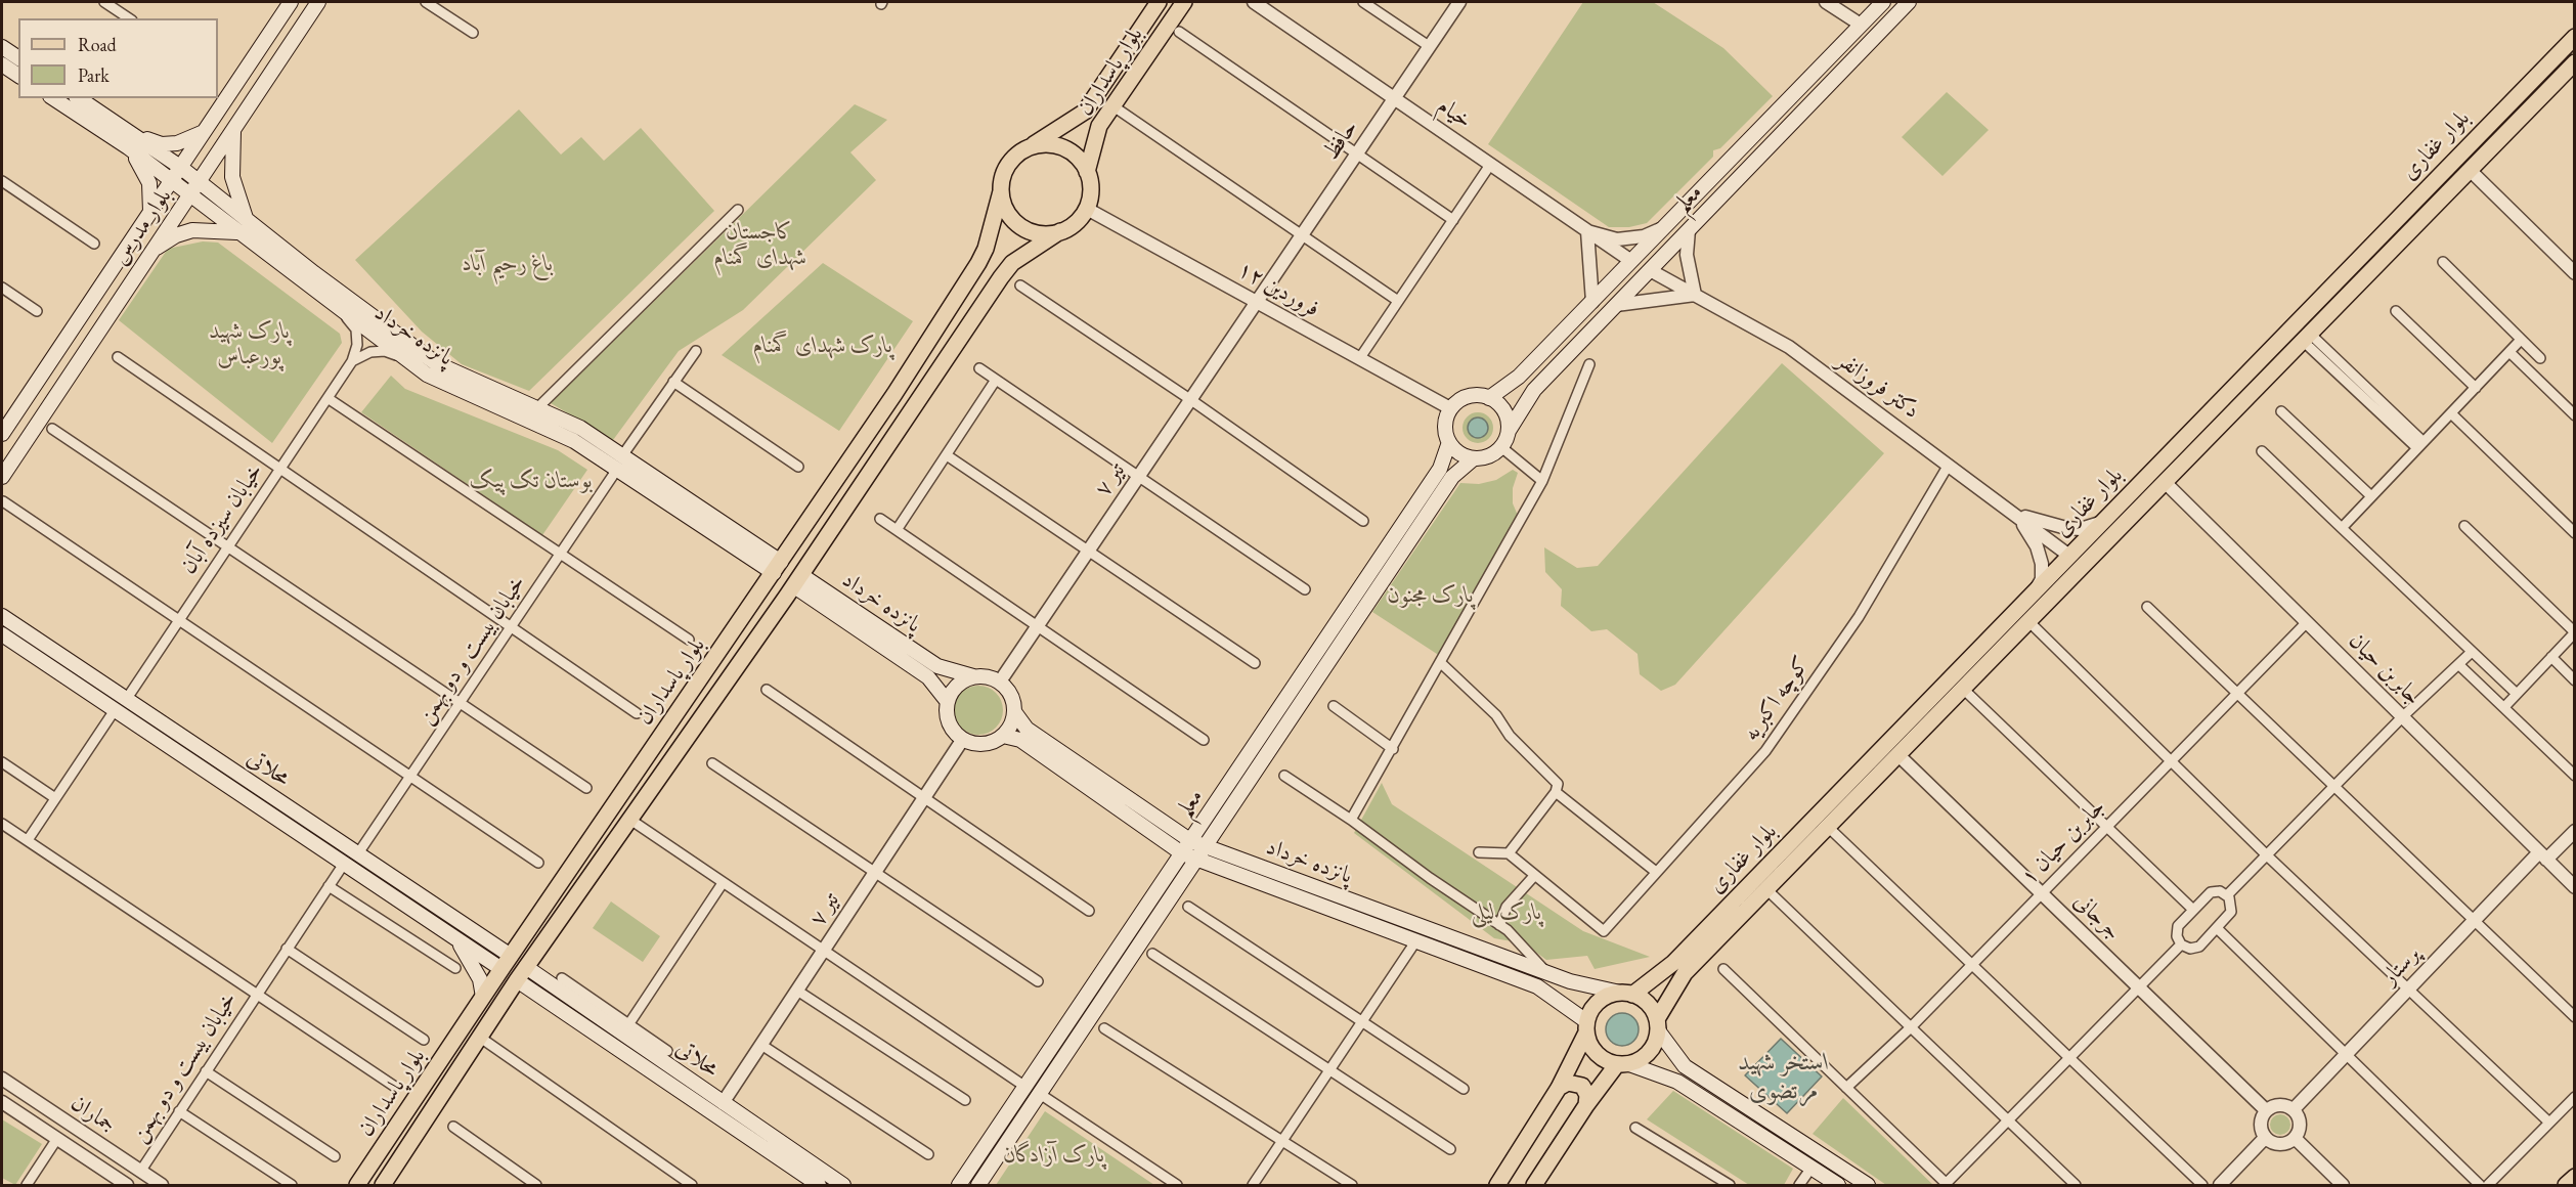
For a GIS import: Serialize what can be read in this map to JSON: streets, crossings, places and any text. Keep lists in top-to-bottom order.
{
  "streets": {
    "main road": [
      "بلوار پاسداران",
      "بلوار غفاری",
      "معلم",
      "بلوار مدرس",
      "پانزده خرداد",
      "محلاتی"
    ],
    "street": [
      "خیام",
      "حافظ",
      "۱۲ فروردین",
      "دکتر فروزانفر",
      "۷ تیر",
      "خیابان سیزده آبان",
      "خیابان بیست و دو بهمن",
      "جابربن حیان",
      "کوچه اکبریه",
      "جابربن حیان ۱",
      "جرجانی",
      "پرستار",
      "جماران"
    ]
  },
  "crossings": [
    ["بلوار پاسداران", "۱۲ فروردین"],
    ["بلوار پاسداران", "پانزده خرداد"],
    ["بلوار پاسداران", "محلاتی"],
    ["خیام", "حافظ"],
    ["خیام", "معلم"],
    ["حافظ", "۱۲ فروردین"],
    ["حافظ", "۷ تیر"],
    ["بلوار غفاری", "پانزده خرداد"],
    ["بلوار غفاری", "دکتر فروزانفر"],
    ["بلوار غفاری", "جابربن حیان"],
    ["بلوار غفاری", "جرجانی"],
    ["معلم", "۱۲ فروردین"],
    ["معلم", "پانزده خرداد"],
    ["معلم", "دکتر فروزانفر"],
    ["بلوار مدرس", "پانزده خرداد"],
    ["۱۲ فروردین", "۷ تیر"],
    ["پانزده خرداد", "۷ تیر"],
    ["پانزده خرداد", "خیابان سیزده آبان"],
    ["پانزده خرداد", "خیابان بیست و دو بهمن"],
    ["دکتر فروزانفر", "کوچه اکبریه"],
    ["۷ تیر", "محلاتی"],
    ["خیابان سیزده آبان", "محلاتی"],
    ["خیابان بیست و دو بهمن", "محلاتی"],
    ["خیابان بیست و دو بهمن", "جماران"],
    ["جابربن حیان", "جابربن حیان ۱"],
    ["جابربن حیان", "پرستار"],
    ["جابربن حیان ۱", "جرجانی"],
    ["جرجانی", "پرستار"]
  ],
  "water": ["استخر شهید مرتضوی"],
  "parks": [
    "کاجستان شهدای گمنام",
    "باغ رحیم آباد",
    "پارک شهید پورعباس",
    "پارک شهدای گمنام",
    "بوستان تک پیک",
    "پارک مجنون",
    "پارک لیلی",
    "پارک آزادگان"
  ],
  "legend": ["Road", "Park"]
}
